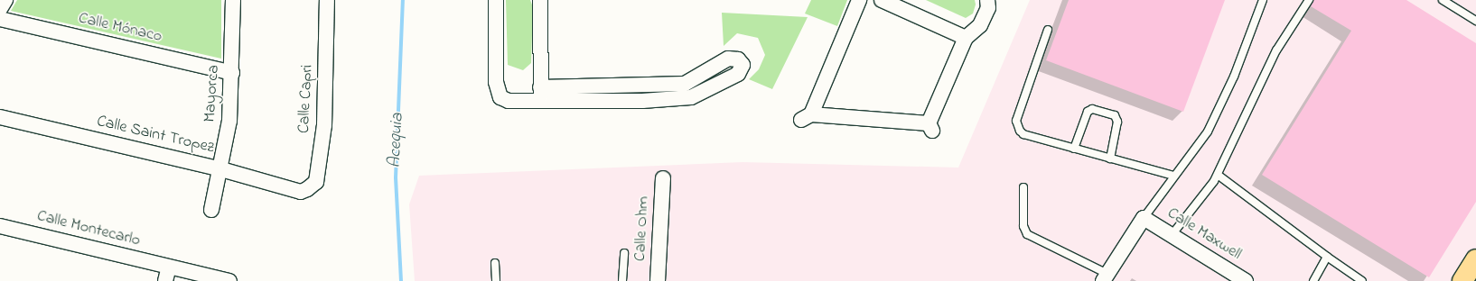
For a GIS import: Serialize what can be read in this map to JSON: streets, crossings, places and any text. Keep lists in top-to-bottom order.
{
  "streets": {
    "street": [
      "Calle Mónaco",
      "Mayorca",
      "Calle Capri",
      "Calle Saint Tropez",
      "Calle Montecarlo",
      "Calle Ohm",
      "Calle Maxwell"
    ]
  },
  "crossings": [
    ["Calle Mónaco", "Mayorca"],
    ["Mayorca", "Calle Saint Tropez"],
    ["Calle Capri", "Calle Saint Tropez"]
  ],
  "water": ["Acequia"]
}
